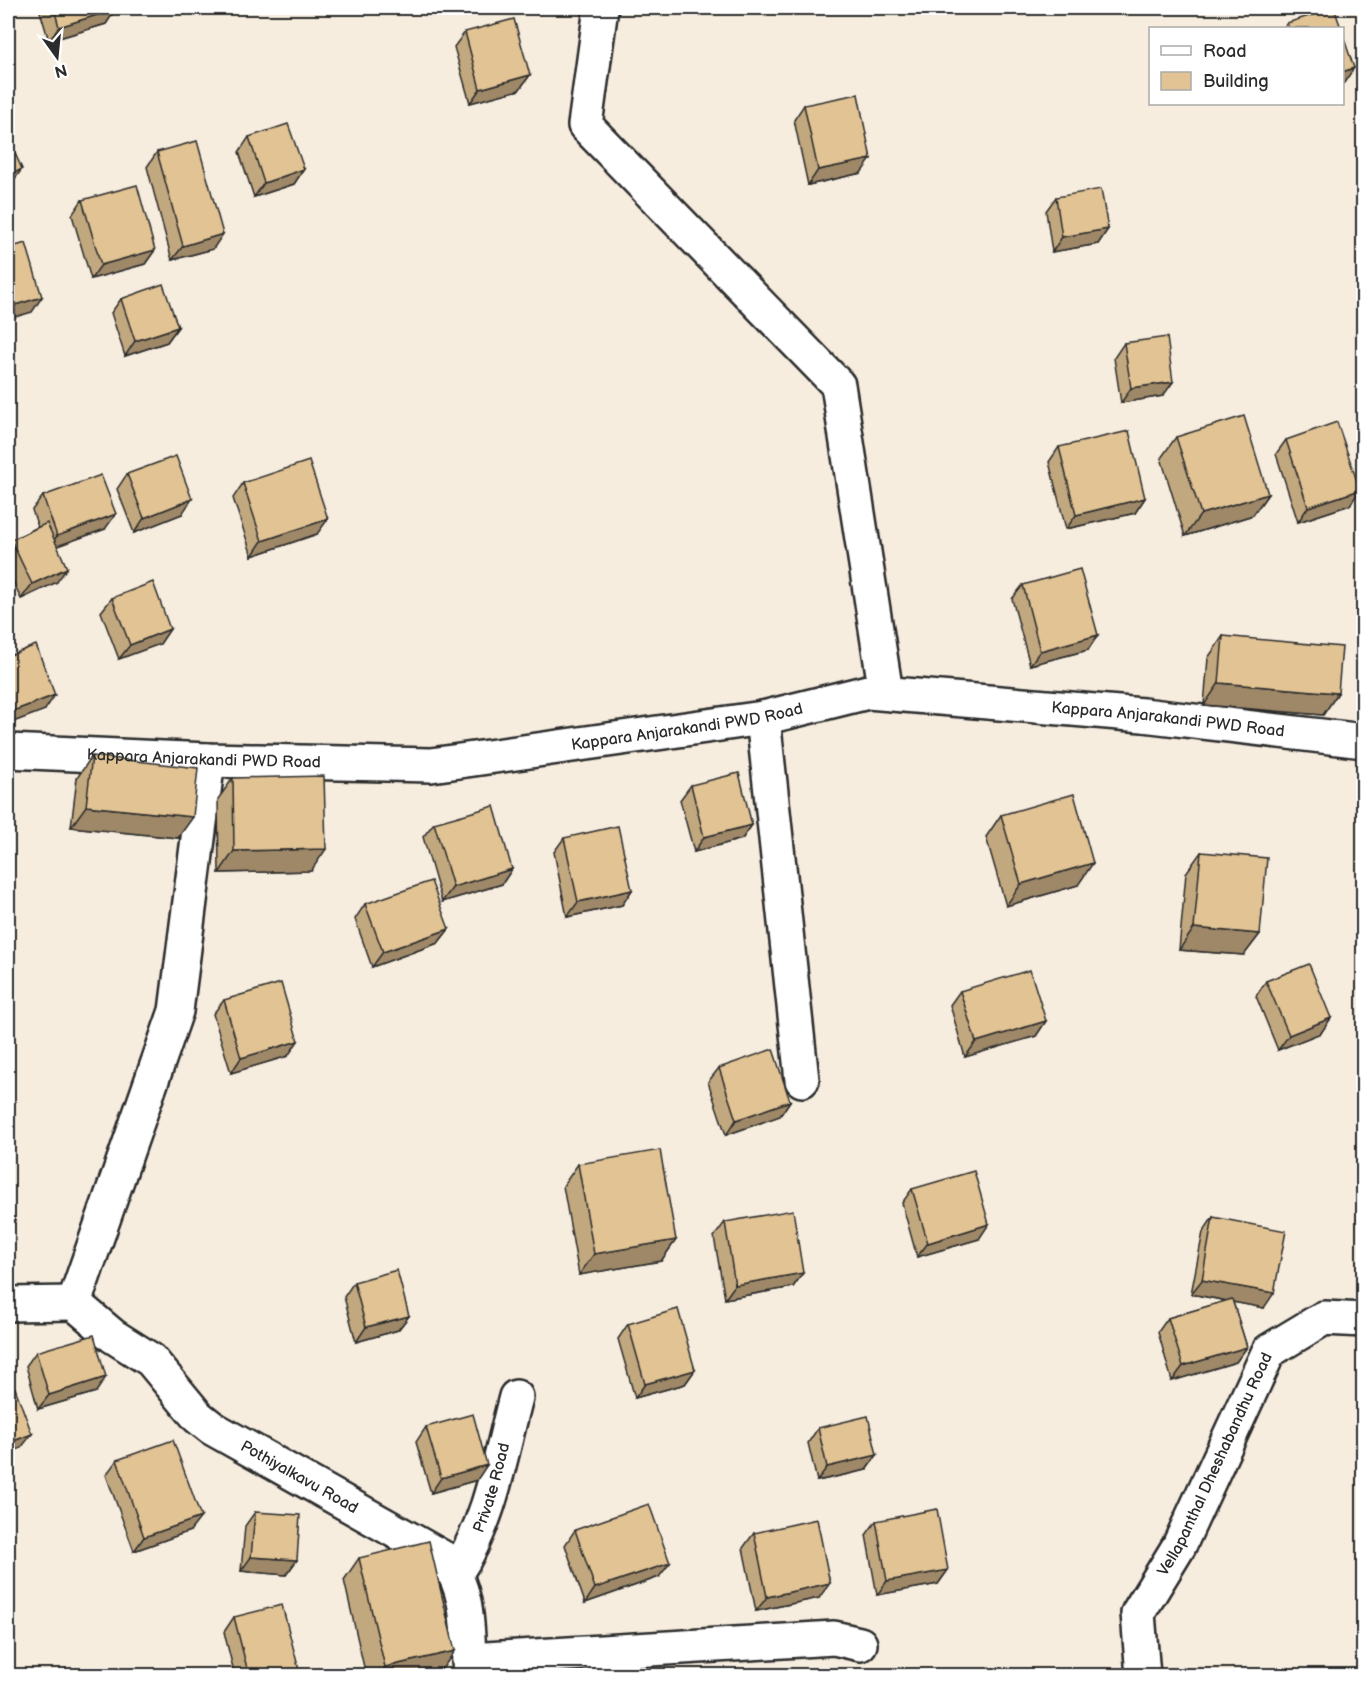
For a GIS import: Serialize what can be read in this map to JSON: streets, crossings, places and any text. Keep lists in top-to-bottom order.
{
  "streets": {
    "street": [
      "Kappara Anjarakandi PWD Road",
      "Vellapanthal Dheshabandhu Road",
      "Pothiyalkavu Road",
      "Private Road"
    ]
  },
  "crossings": [
    ["Pothiyalkavu Road", "Private Road"]
  ],
  "legend": ["Road", "Building"],
  "north": "bottom"
}
